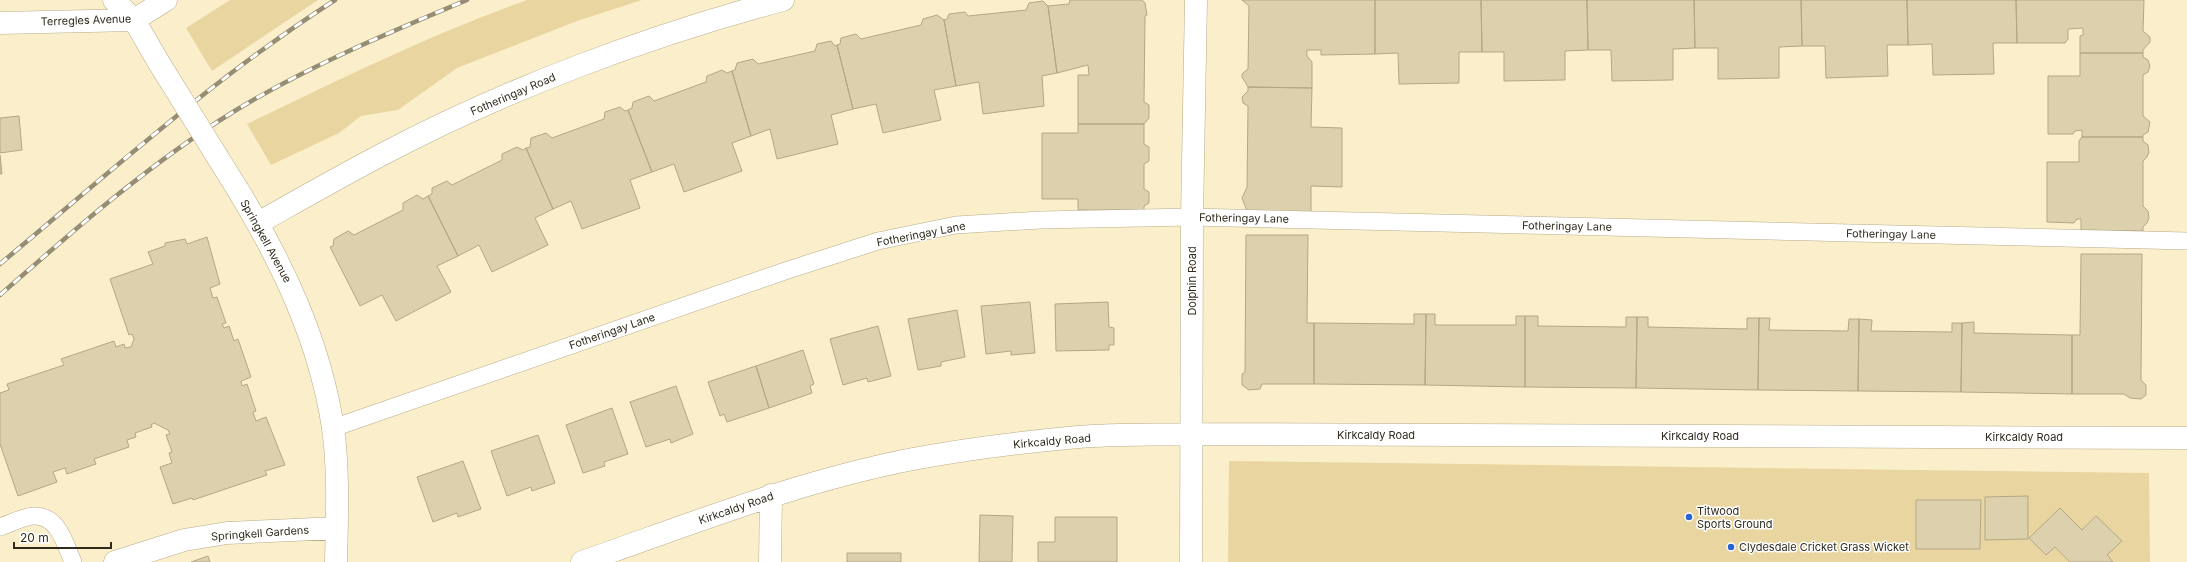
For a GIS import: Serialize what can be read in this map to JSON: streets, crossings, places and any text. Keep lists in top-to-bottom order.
{
  "streets": {
    "street": [
      "Terregles Avenue",
      "Fotheringay Road",
      "Springkell Avenue",
      "Dolphin Road",
      "Kirkcaldy Road",
      "Springkell Gardens"
    ],
    "lane": ["Fotheringay Lane"]
  },
  "crossings": [
    ["Terregles Avenue", "Springkell Avenue"],
    ["Fotheringay Road", "Springkell Avenue"],
    ["Fotheringay Lane", "Springkell Avenue"],
    ["Fotheringay Lane", "Dolphin Road"],
    ["Springkell Avenue", "Springkell Gardens"],
    ["Dolphin Road", "Kirkcaldy Road"]
  ],
  "places": ["Titwood Sports Ground", "Clydesdale Cricket Grass Wicket"],
  "scale_bar": "20 m"
}
